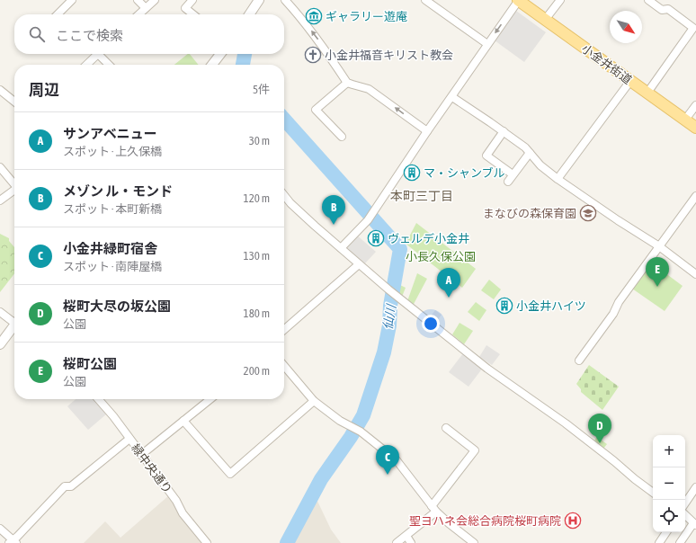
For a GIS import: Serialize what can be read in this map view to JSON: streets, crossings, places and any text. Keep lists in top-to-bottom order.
{
  "streets": {
    "main road": ["小金井街道"],
    "street": ["緑中央通り"]
  },
  "districts": ["本町三丁目"],
  "water": ["仙川"],
  "parks": ["小長久保公園"],
  "places": {
    "museum": ["ギャラリー遊庵"],
    "church": ["小金井福音キリスト教会"],
    "building": ["マ・シャンブル", "ヴェルデ小金井", "小金井ハイツ"],
    "school or university": ["まなびの森保育園"],
    "hospital": ["聖ヨハネ会総合病院桜町病院"]
  },
  "north": "bottom right",
  "page": {
    "search": "ここで検索",
    "heading": ["周辺", "5件"],
    "list": [
      {
        "mark": "A",
        "name": "サンアベニュー",
        "note": "スポット · 上久保橋",
        "value": "30 m"
      },
      {
        "mark": "B",
        "name": "メゾン ル・モンド",
        "note": "スポット · 本町新橋",
        "value": "120 m"
      },
      {
        "mark": "C",
        "name": "小金井緑町宿舎",
        "note": "スポット · 南陣屋橋",
        "value": "130 m"
      },
      {
        "mark": "D",
        "name": "桜町大尽の坂公園",
        "note": "公園",
        "value": "180 m"
      },
      {
        "mark": "E",
        "name": "桜町公園",
        "note": "公園",
        "value": "200 m"
      }
    ],
    "pins": [
      "B",
      "E",
      "A",
      "D",
      "C"
    ],
    "map_buttons": ["+", "−"]
  }
}
